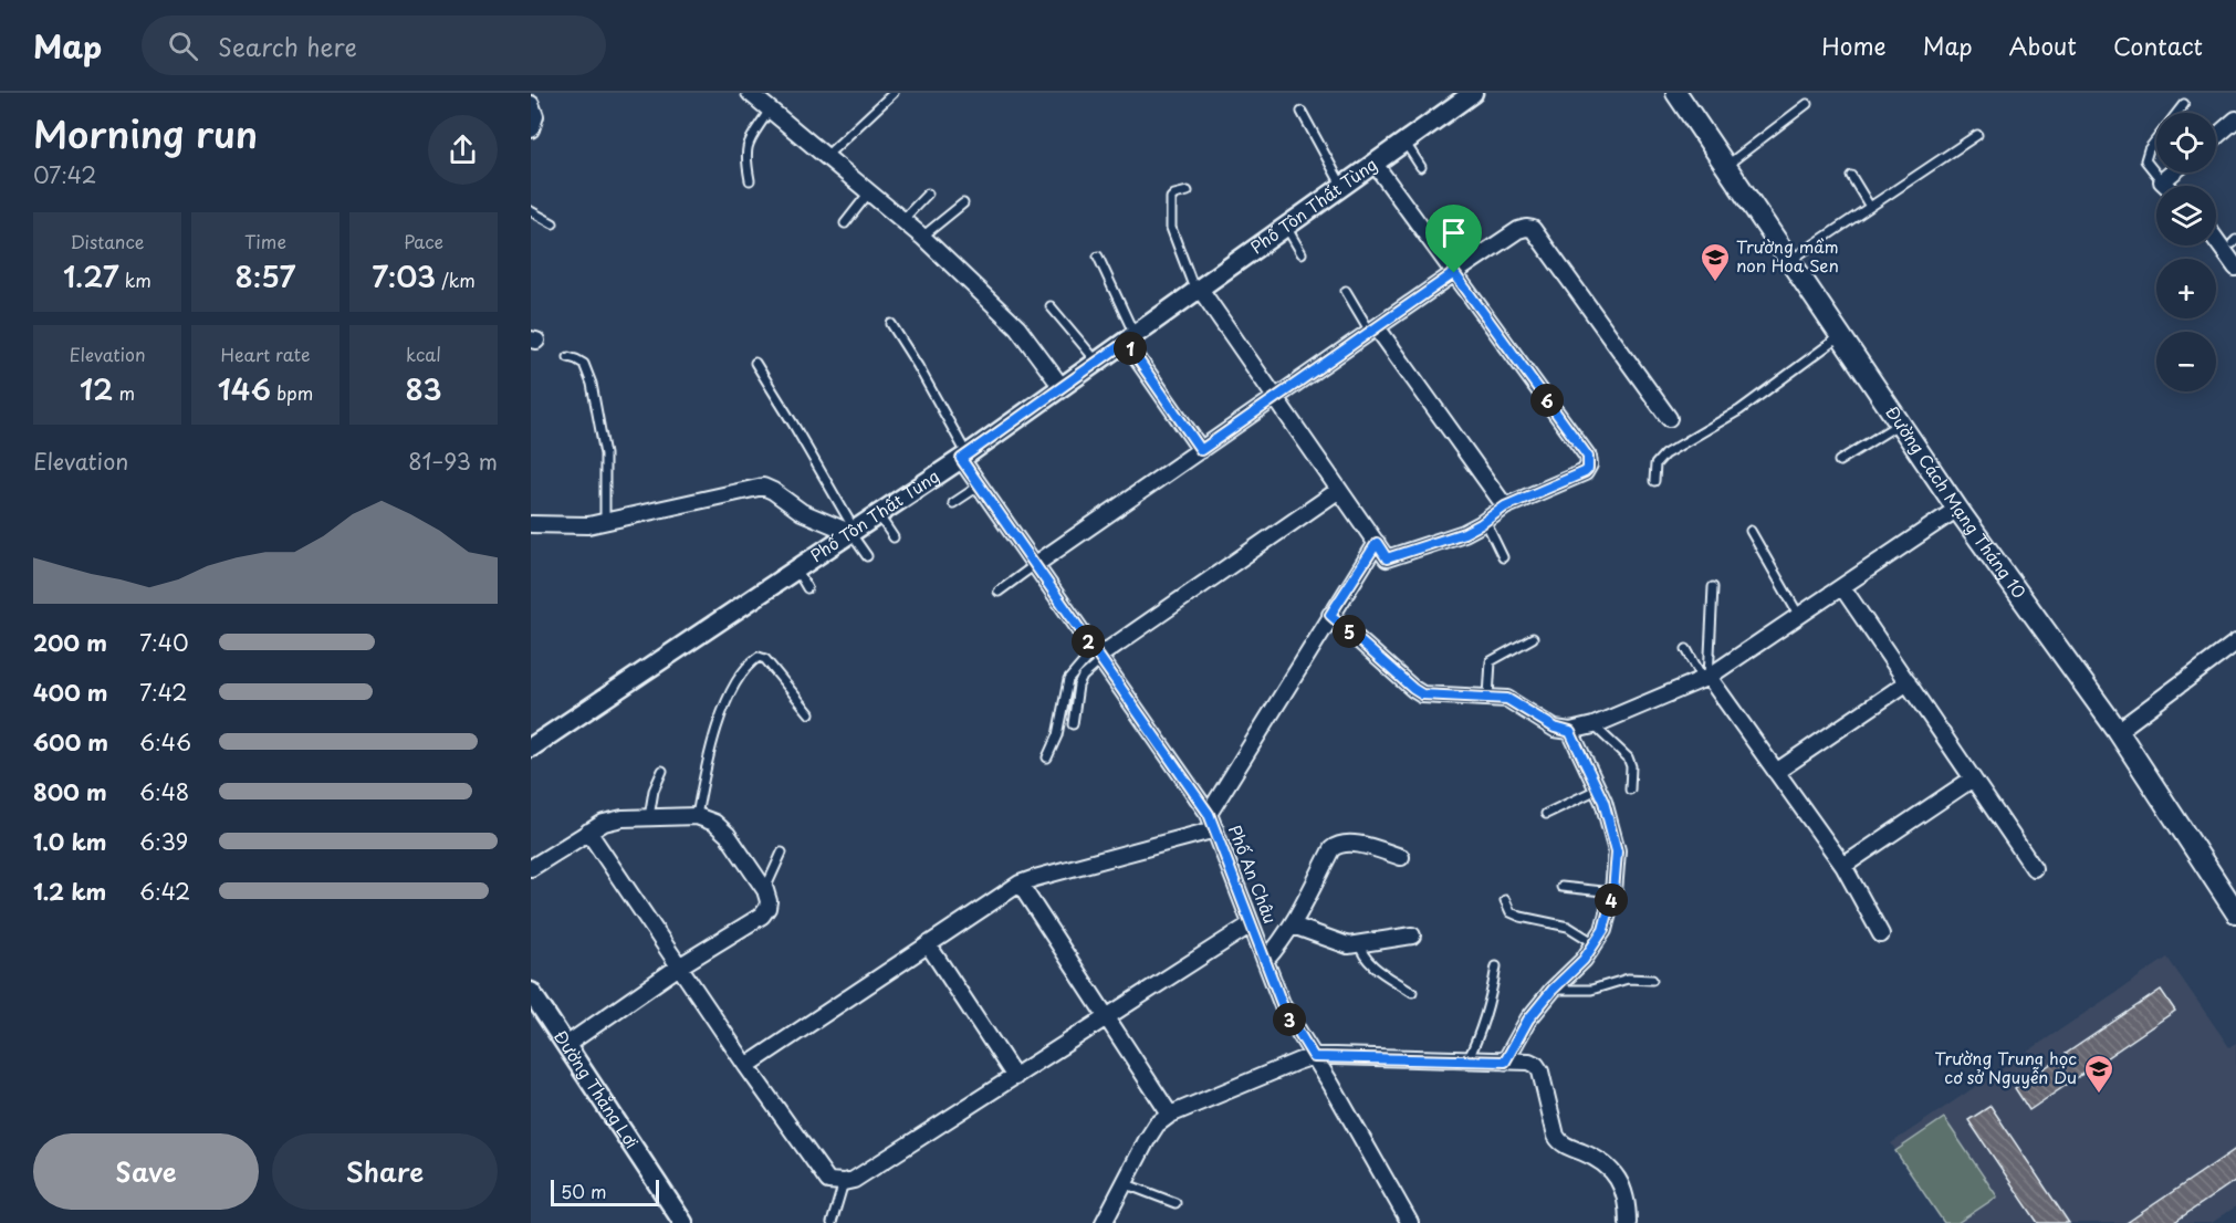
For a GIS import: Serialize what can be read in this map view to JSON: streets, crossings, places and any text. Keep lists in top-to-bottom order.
{
  "streets": {
    "main road": ["Đường Cách Mạng Tháng 10"],
    "street": ["Phố Tôn Thất Tùng", "Phố An Châu", "Đường Thắng Lợi"]
  },
  "crossings": [
    ["Phố Tôn Thất Tùng", "Phố An Châu"]
  ],
  "places": {
    "school or university": ["Trường mầm non Hoa Sen", "Trường Trung học cơ sở Nguyễn Du"]
  },
  "scale_bar": "50 m",
  "page": {
    "header": "Map",
    "search": "Search here",
    "nav": [
      "Home",
      "Map",
      "About",
      "Contact"
    ],
    "heading": ["Morning run", "07:42"],
    "map_buttons": ["+", "−"],
    "stats": [
      ["Distance", "1.27 km"],
      ["Time", "8:57"],
      ["Pace", "7:03 /km"],
      ["Elevation", "12 m"],
      ["Heart rate", "146 bpm"],
      ["kcal", "83"]
    ],
    "pins": [
      "1",
      "6",
      "5",
      "2",
      "4",
      "3"
    ],
    "chart": ["Elevation", "81–93 m"],
    "list": [
      {
        "name": "200 m",
        "note": "7:40"
      },
      {
        "name": "400 m",
        "note": "7:42"
      },
      {
        "name": "600 m",
        "note": "6:46"
      },
      {
        "name": "800 m",
        "note": "6:48"
      },
      {
        "name": "1.0 km",
        "note": "6:39"
      },
      {
        "name": "1.2 km",
        "note": "6:42"
      }
    ],
    "buttons": ["Save", "Share"],
    "scale": "50 m"
  }
}
